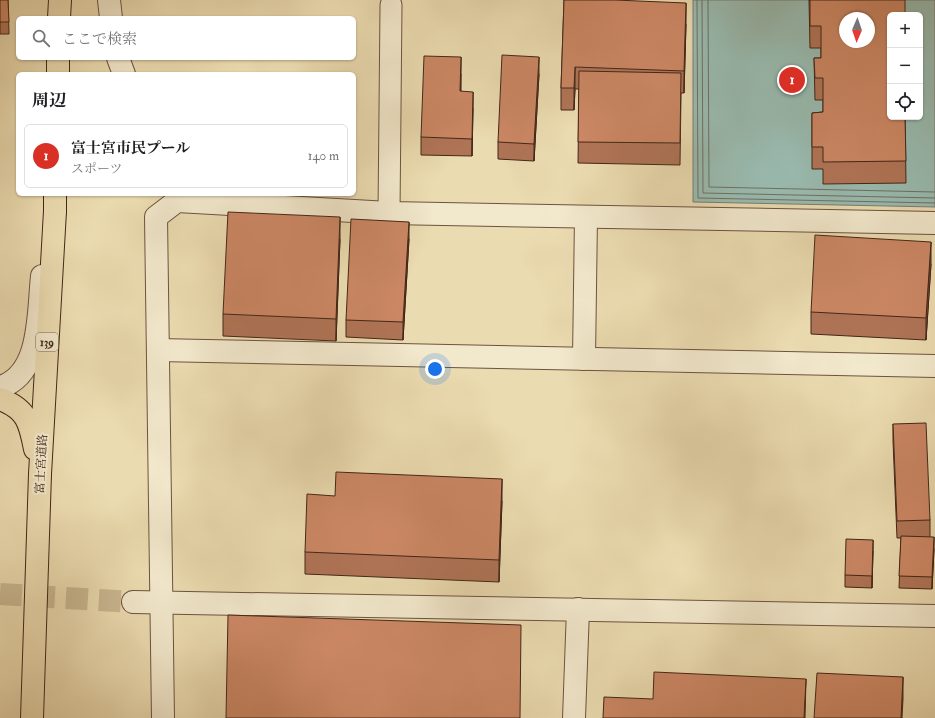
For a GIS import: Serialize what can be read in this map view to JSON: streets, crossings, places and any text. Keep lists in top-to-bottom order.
{
  "streets": {
    "highway": ["139", "富士宮道路"]
  },
  "north": "bottom",
  "page": {
    "map_buttons": ["+", "−"],
    "search": "ここで検索",
    "pins": "1",
    "heading": "周辺",
    "list": [
      {
        "mark": "1",
        "name": "富士宮市民プール",
        "note": "スポーツ",
        "value": "140 m"
      }
    ]
  }
}
